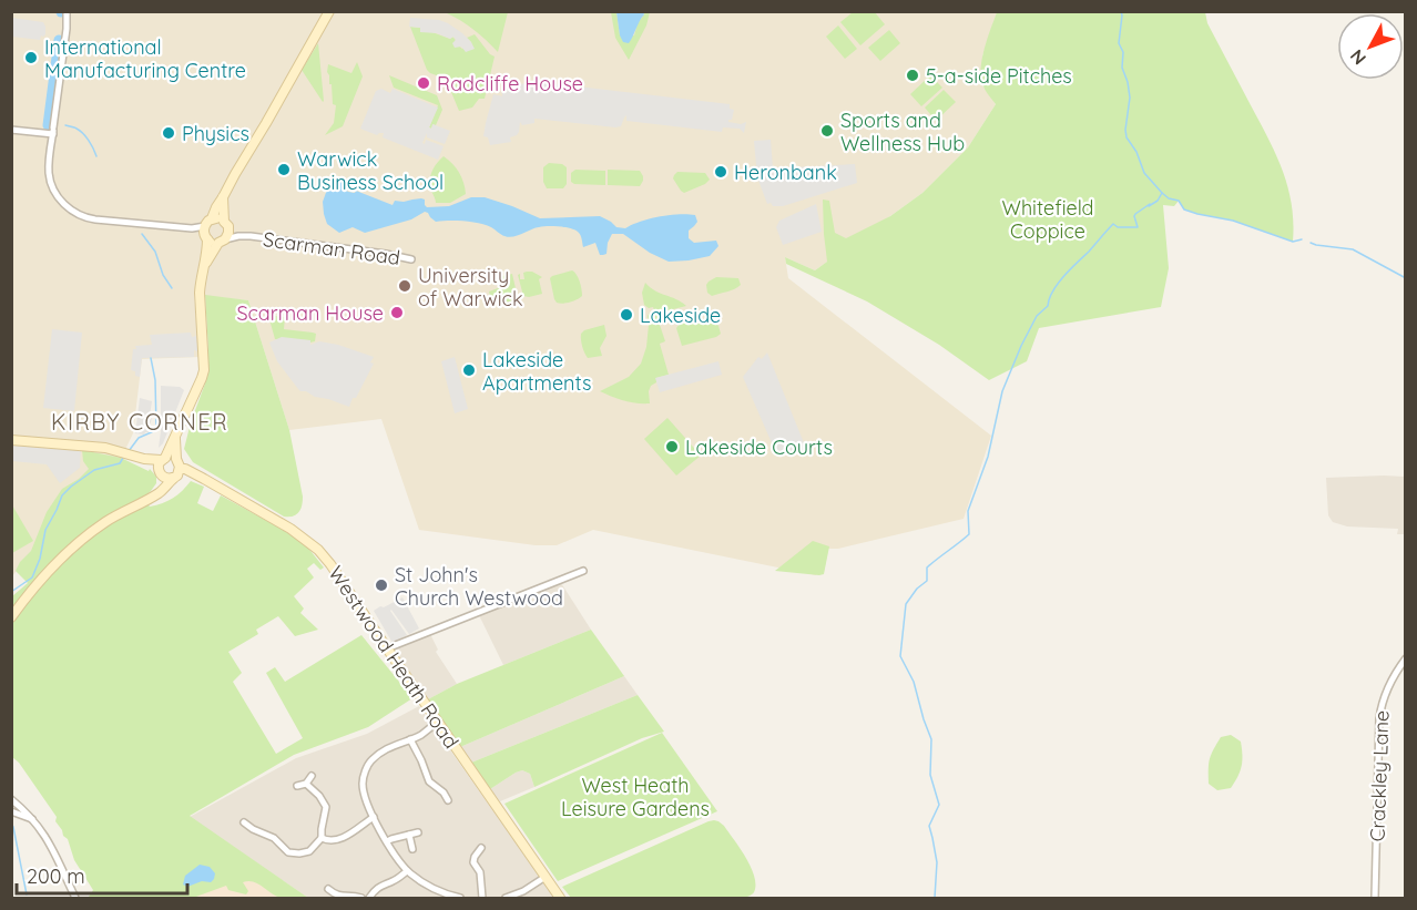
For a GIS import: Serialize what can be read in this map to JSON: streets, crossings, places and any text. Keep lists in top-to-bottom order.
{
  "streets": {
    "street": ["Scarman Road", "Westwood Heath Road", "Crackley Lane"]
  },
  "districts": ["KIRBY CORNER"],
  "parks": ["Whitefield Coppice", "West Heath Leisure Gardens"],
  "places": [
    "International Manufacturing Centre",
    "5-a-side Pitches",
    "Radcliffe House",
    "Sports and Wellness Hub",
    "Physics",
    "Warwick Business School",
    "Heronbank",
    "University of Warwick",
    "Scarman House",
    "Lakeside",
    "Lakeside Apartments",
    "Lakeside Courts",
    "St John's Church Westwood"
  ],
  "scale_bar": "200 m",
  "north": "bottom left"
}
